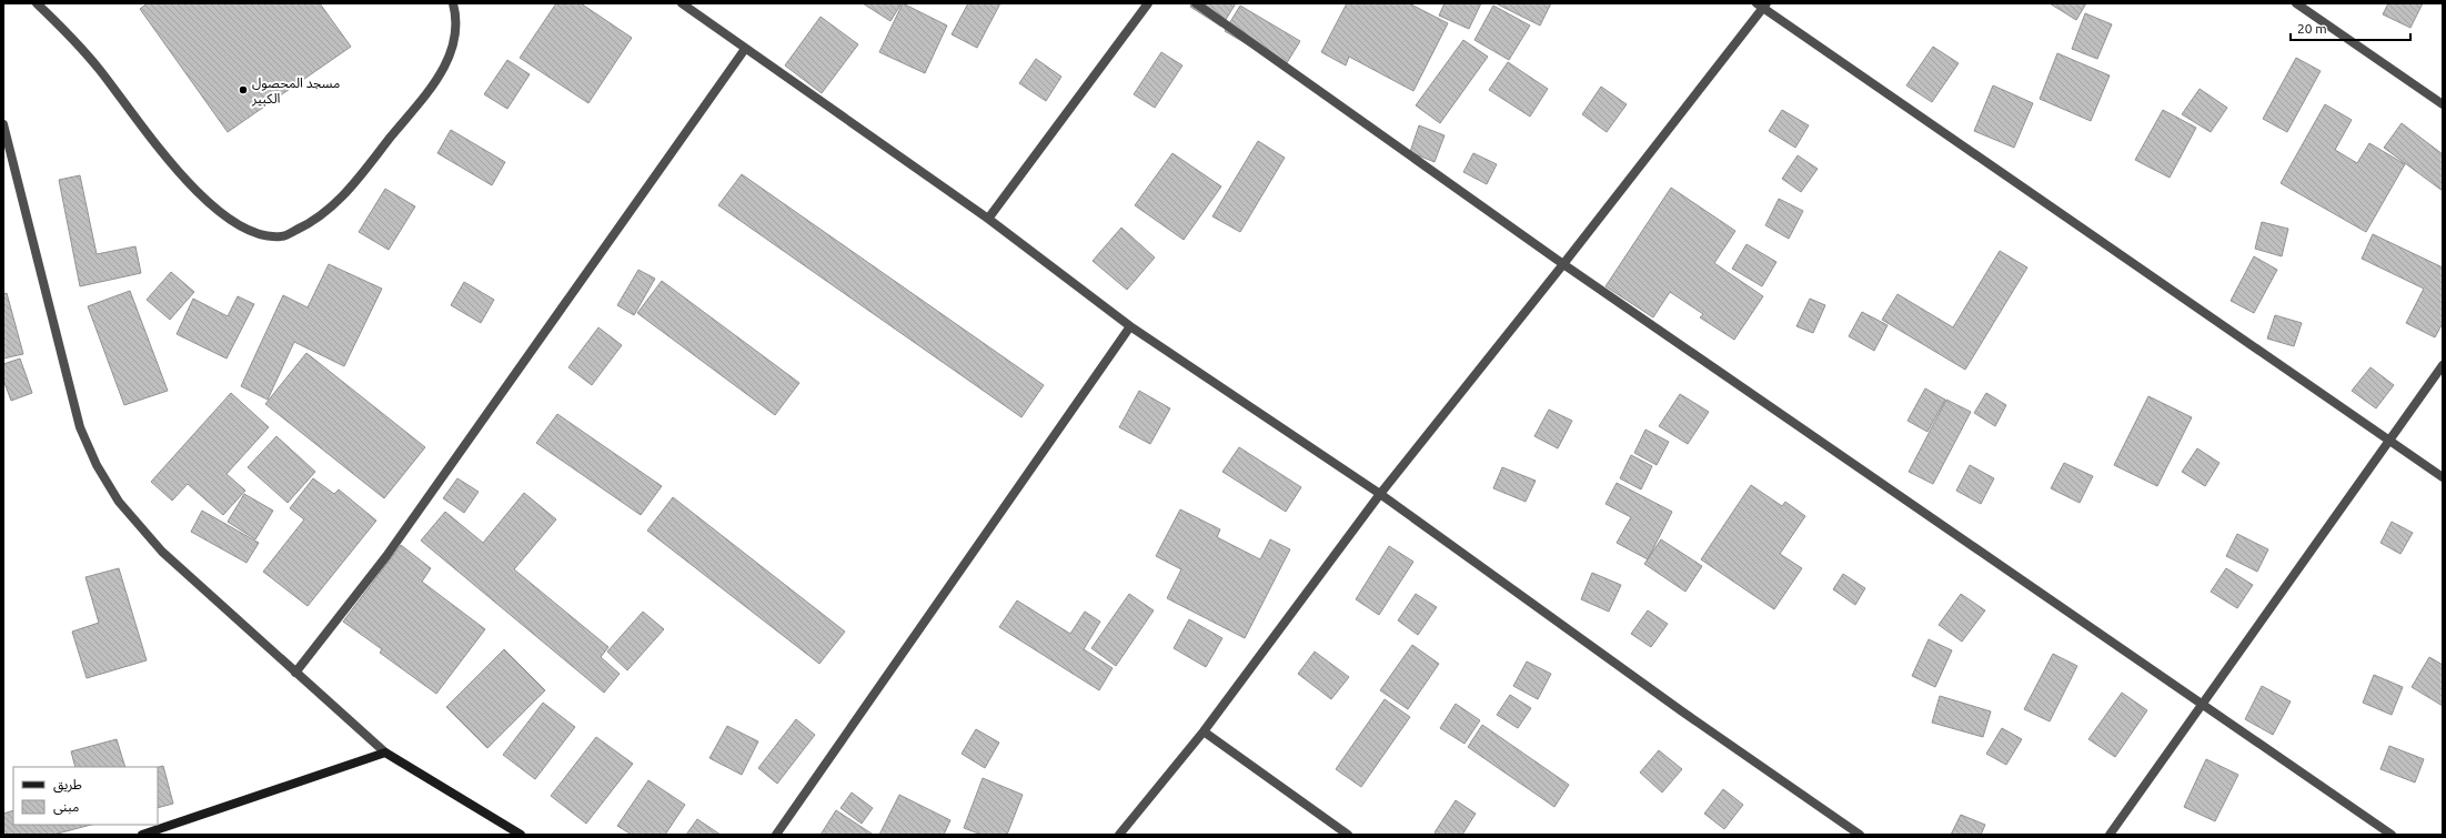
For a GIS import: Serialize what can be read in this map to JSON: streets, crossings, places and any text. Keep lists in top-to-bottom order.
{
  "places": ["مسجد المحصول الكبير"],
  "legend": ["طريق", "مبنى"],
  "scale_bar": "20 m"
}
